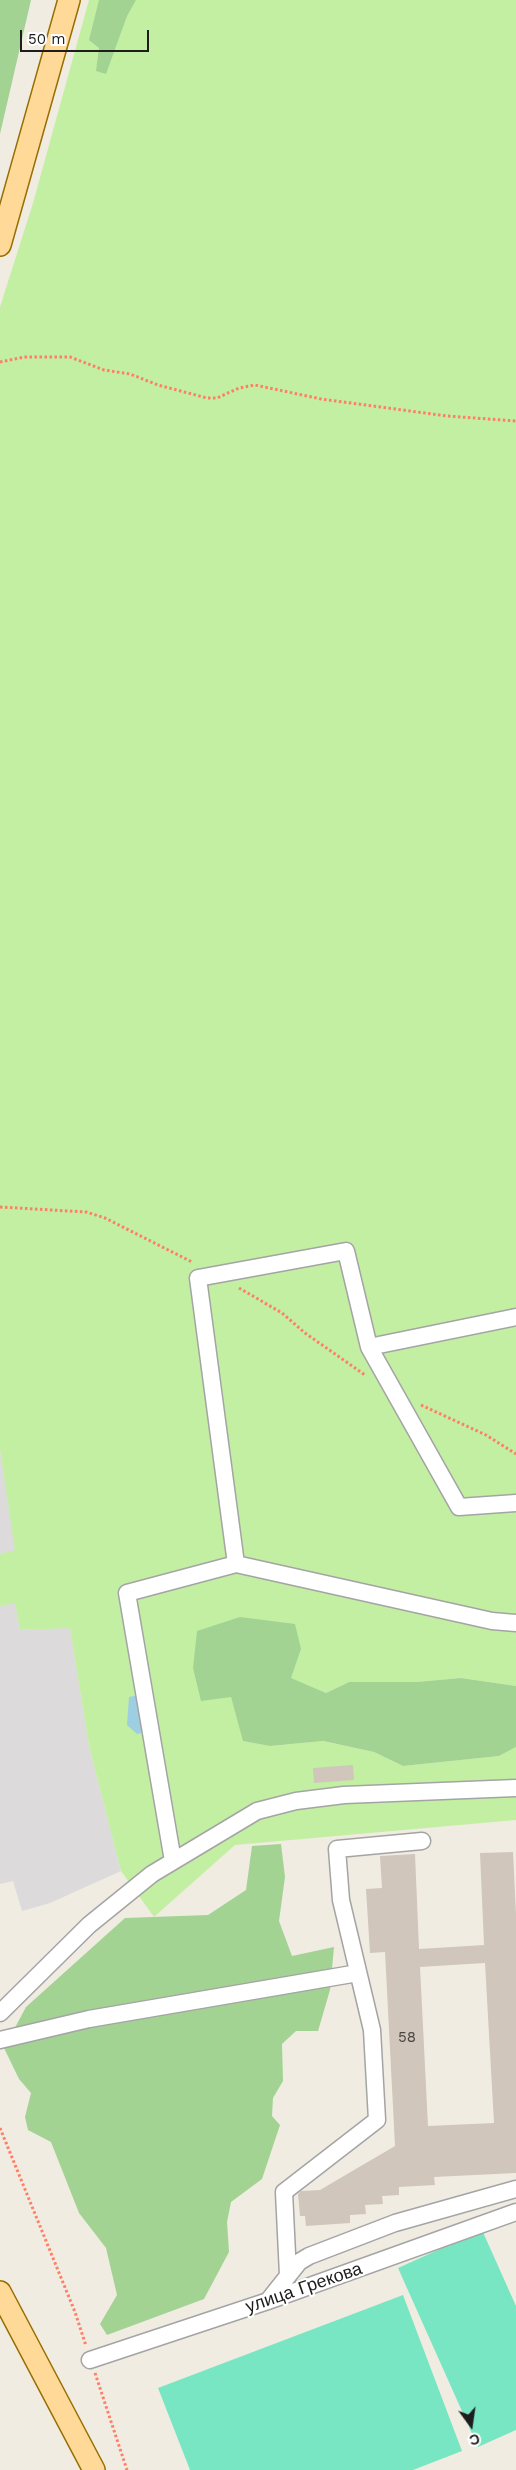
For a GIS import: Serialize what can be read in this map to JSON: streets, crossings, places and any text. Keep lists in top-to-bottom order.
{
  "streets": {
    "lane": ["улица Грекова"]
  },
  "house_numbers": ["58"],
  "scale_bar": "50 m",
  "north": "bottom"
}
